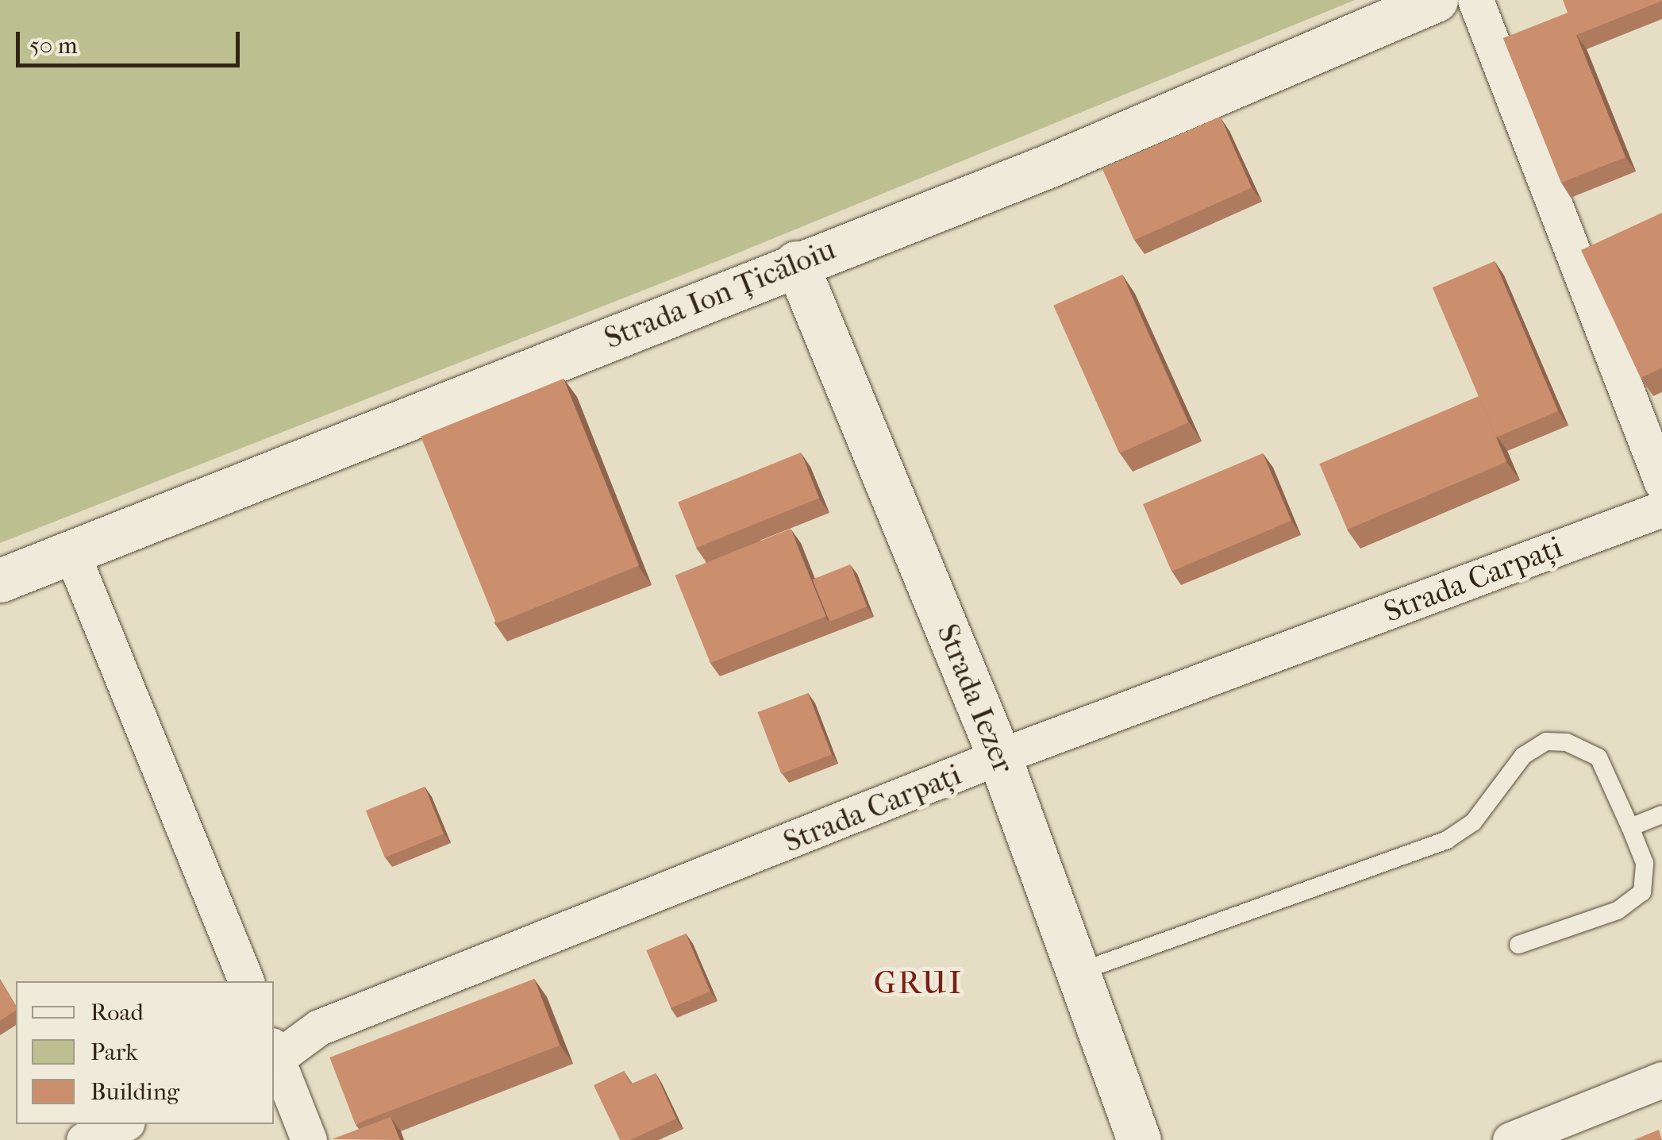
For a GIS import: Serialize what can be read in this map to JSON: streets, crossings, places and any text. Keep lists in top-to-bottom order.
{
  "streets": {
    "street": ["Strada Ion Țicăloiu", "Strada Carpați", "Strada Iezer"]
  },
  "crossings": [
    ["Strada Ion Țicăloiu", "Strada Iezer"],
    ["Strada Carpați", "Strada Iezer"]
  ],
  "districts": ["GRUI"],
  "legend": ["Road", "Park", "Building"],
  "scale_bar": "50 m"
}
